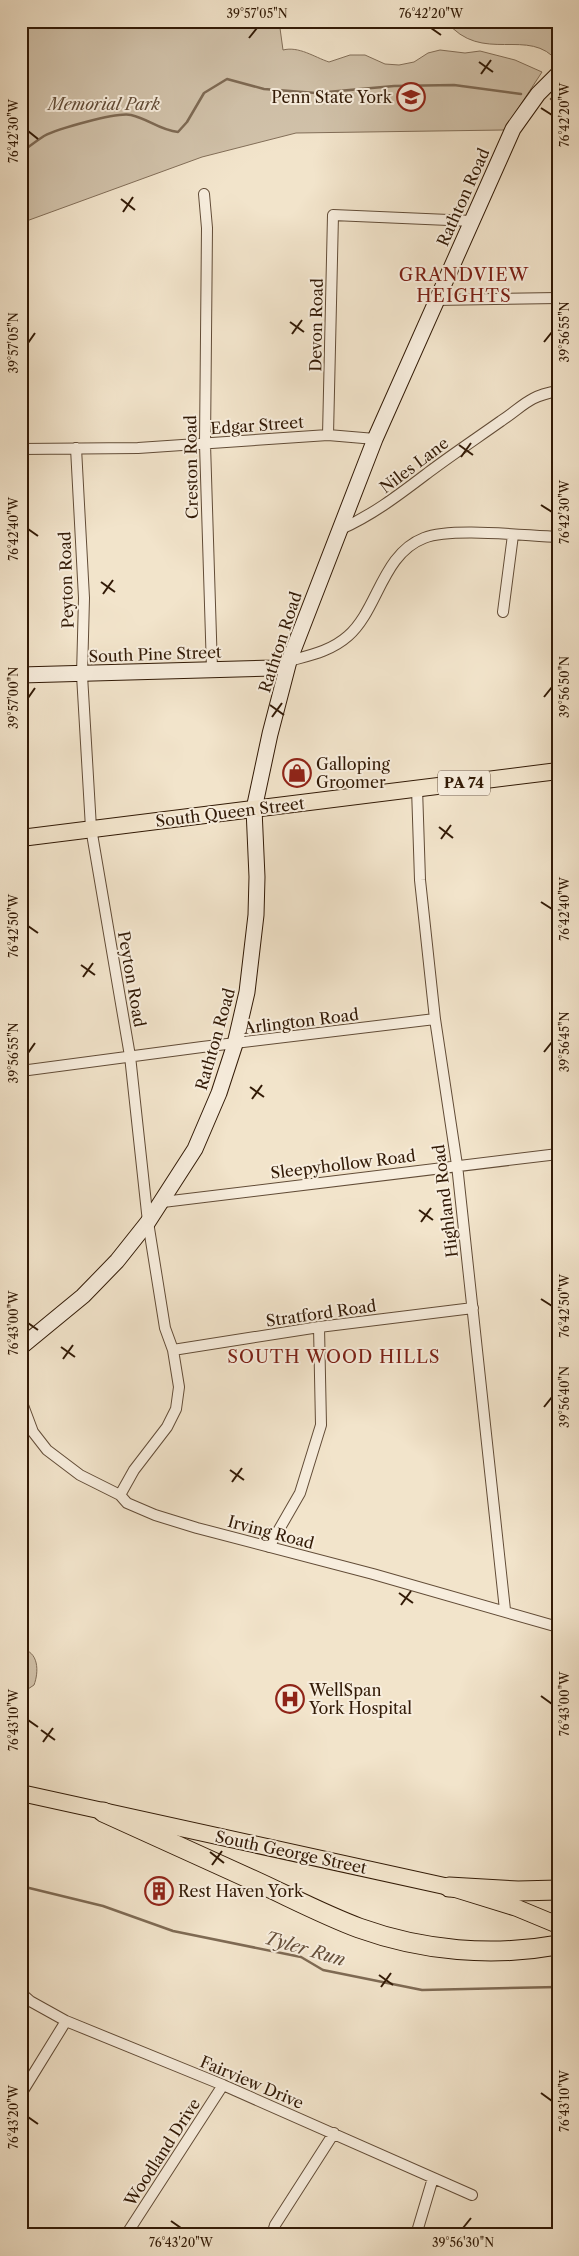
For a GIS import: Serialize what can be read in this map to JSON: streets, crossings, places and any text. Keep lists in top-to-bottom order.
{
  "streets": {
    "main road": ["PA 74", "South Queen Street", "South George Street"],
    "street": [
      "Rathton Road",
      "Devon Road",
      "Edgar Street",
      "Niles Lane",
      "Creston Road",
      "Peyton Road",
      "South Pine Street",
      "Arlington Road",
      "Sleepyhollow Road",
      "Highland Road",
      "Stratford Road",
      "Irving Road",
      "Fairview Drive",
      "Woodland Drive"
    ]
  },
  "crossings": [
    ["Rathton Road", "Devon Road"],
    ["Rathton Road", "Edgar Street"],
    ["Rathton Road", "Niles Lane"],
    ["Rathton Road", "Peyton Road"],
    ["Rathton Road", "South Pine Street"],
    ["Rathton Road", "South Queen Street"],
    ["Rathton Road", "Arlington Road"],
    ["Rathton Road", "Sleepyhollow Road"],
    ["Devon Road", "Edgar Street"],
    ["Edgar Street", "Creston Road"],
    ["Edgar Street", "Peyton Road"],
    ["Creston Road", "South Pine Street"],
    ["Peyton Road", "South Pine Street"],
    ["Peyton Road", "South Queen Street"],
    ["Peyton Road", "Arlington Road"],
    ["Peyton Road", "Stratford Road"],
    ["Peyton Road", "Irving Road"],
    ["South Queen Street", "Highland Road"],
    ["Arlington Road", "Highland Road"],
    ["Sleepyhollow Road", "Highland Road"],
    ["Highland Road", "Stratford Road"],
    ["Highland Road", "Irving Road"],
    ["Fairview Drive", "Woodland Drive"]
  ],
  "districts": ["GRANDVIEW HEIGHTS", "SOUTH WOOD HILLS"],
  "water": ["Tyler Run"],
  "parks": ["Memorial Park"],
  "places": {
    "school or university": ["Penn State York"],
    "shop": ["Galloping Groomer"],
    "hospital": ["WellSpan York Hospital"],
    "building": ["Rest Haven York"]
  },
  "coordinates": [
    "39°57'05\"N",
    "76°42'20\"W",
    "76°42'30\"W",
    "39°56'55\"N",
    "76°42'40\"W",
    "39°56'50\"N",
    "39°57'00\"N",
    "76°42'50\"W",
    "39°56'45\"N",
    "76°43'00\"W",
    "39°56'40\"N",
    "76°43'10\"W",
    "76°43'20\"W",
    "39°56'30\"N"
  ]
}
